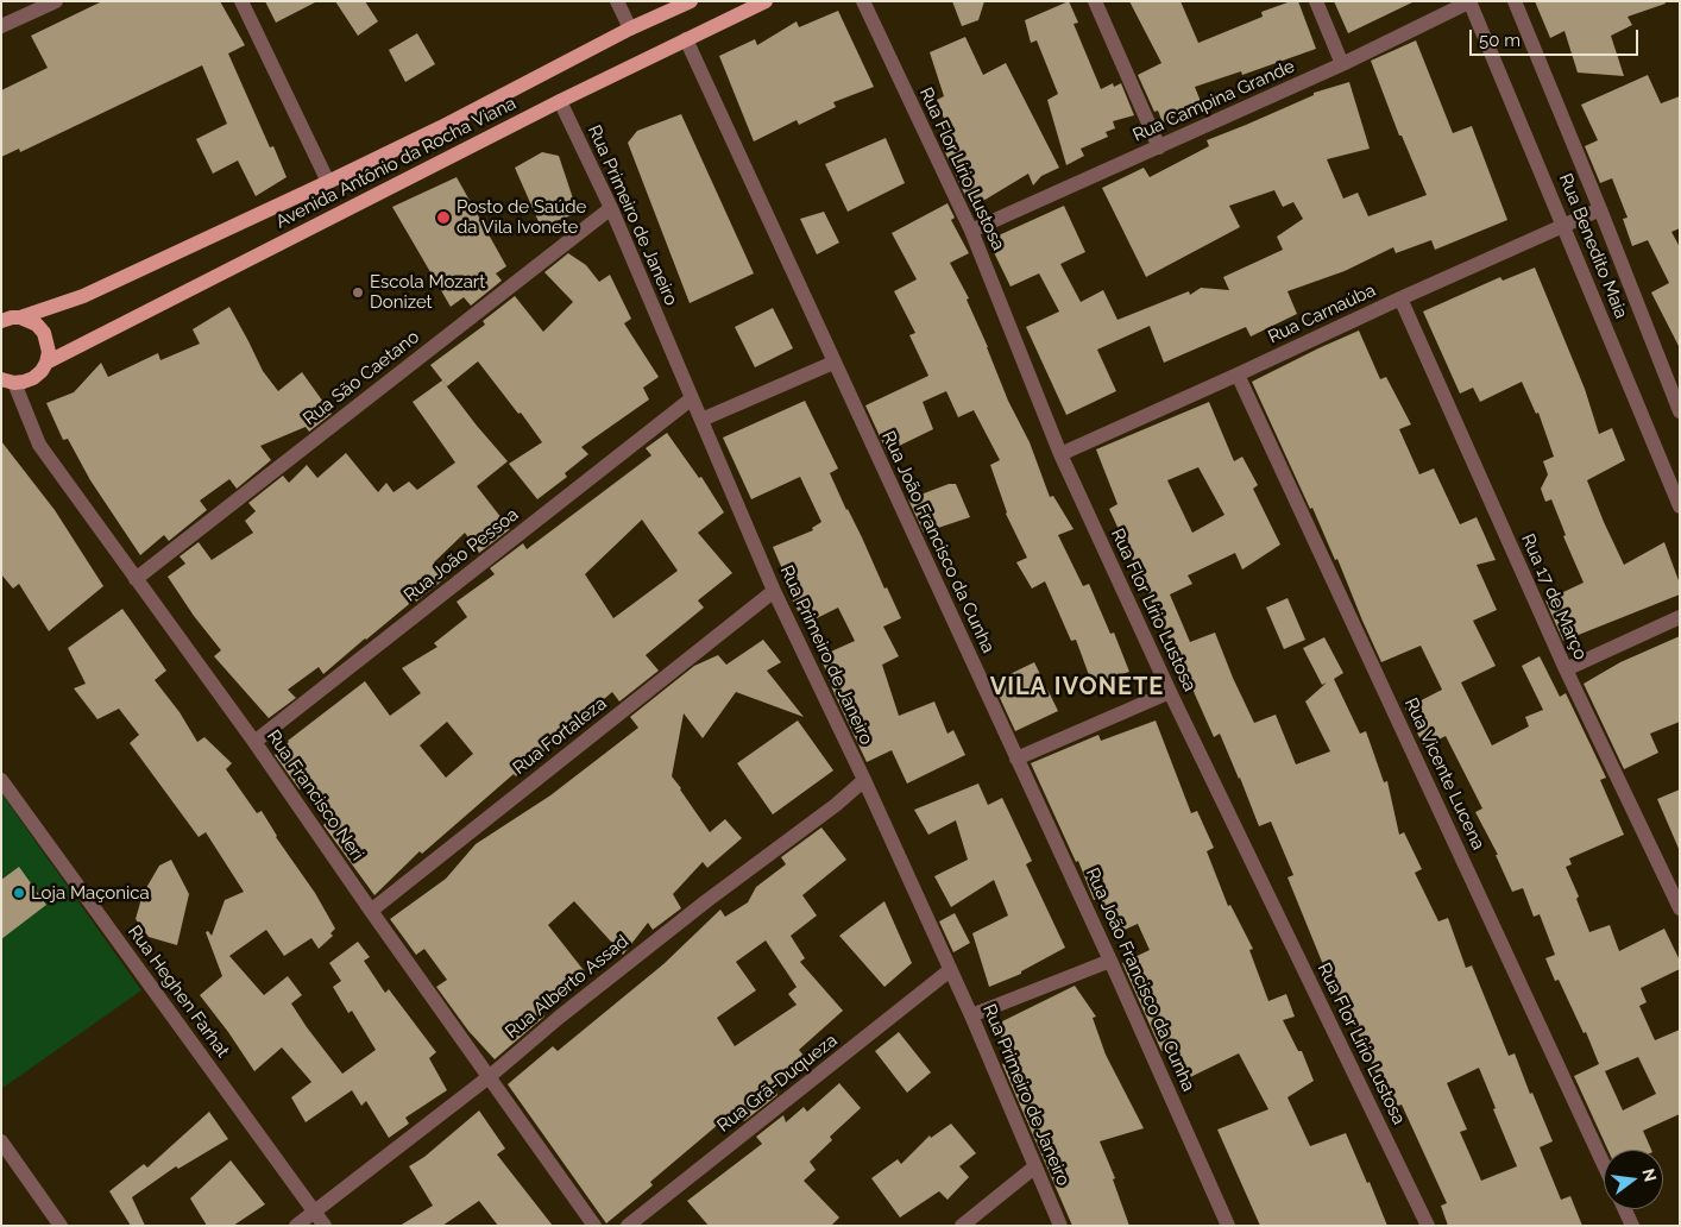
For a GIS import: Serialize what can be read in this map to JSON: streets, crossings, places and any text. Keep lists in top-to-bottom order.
{
  "streets": {
    "main road": ["Avenida Antônio da Rocha Viana"],
    "street": [
      "Rua Campina Grande",
      "Rua Flor Lírio Lustosa",
      "Rua Primeiro de Janeiro",
      "Rua Benedito Maia",
      "Rua Carnaúba",
      "Rua São Caetano",
      "Rua João Francisco da Cunha",
      "Rua João Pessoa",
      "Rua 17 de Março",
      "Rua Fortaleza",
      "Rua Vicente Lucena",
      "Rua Francisco Neri",
      "Rua Alberto Assad",
      "Rua Heghen Farhat",
      "Rua Grã-Duqueza"
    ]
  },
  "crossings": [
    ["Rua Campina Grande", "Rua Flor Lírio Lustosa"],
    ["Rua Campina Grande", "Rua Benedito Maia"],
    ["Avenida Antônio da Rocha Viana", "Rua Primeiro de Janeiro"],
    ["Avenida Antônio da Rocha Viana", "Rua João Francisco da Cunha"],
    ["Avenida Antônio da Rocha Viana", "Rua Francisco Neri"],
    ["Rua Flor Lírio Lustosa", "Rua Carnaúba"],
    ["Rua Primeiro de Janeiro", "Rua São Caetano"],
    ["Rua Primeiro de Janeiro", "Rua João Pessoa"],
    ["Rua Primeiro de Janeiro", "Rua Fortaleza"],
    ["Rua Primeiro de Janeiro", "Rua Alberto Assad"],
    ["Rua Primeiro de Janeiro", "Rua Grã-Duqueza"],
    ["Rua Benedito Maia", "Rua Carnaúba"],
    ["Rua Carnaúba", "Rua 17 de Março"],
    ["Rua Carnaúba", "Rua Vicente Lucena"],
    ["Rua São Caetano", "Rua Francisco Neri"],
    ["Rua João Pessoa", "Rua Francisco Neri"],
    ["Rua Fortaleza", "Rua Francisco Neri"],
    ["Rua Francisco Neri", "Rua Alberto Assad"],
    ["Rua Alberto Assad", "Rua Heghen Farhat"]
  ],
  "districts": ["VILA IVONETE"],
  "places": ["Posto de Saúde da Vila Ivonete", "Escola Mozart Donizet", "Loja Maçonica"],
  "scale_bar": "50 m",
  "north": "right"
}
